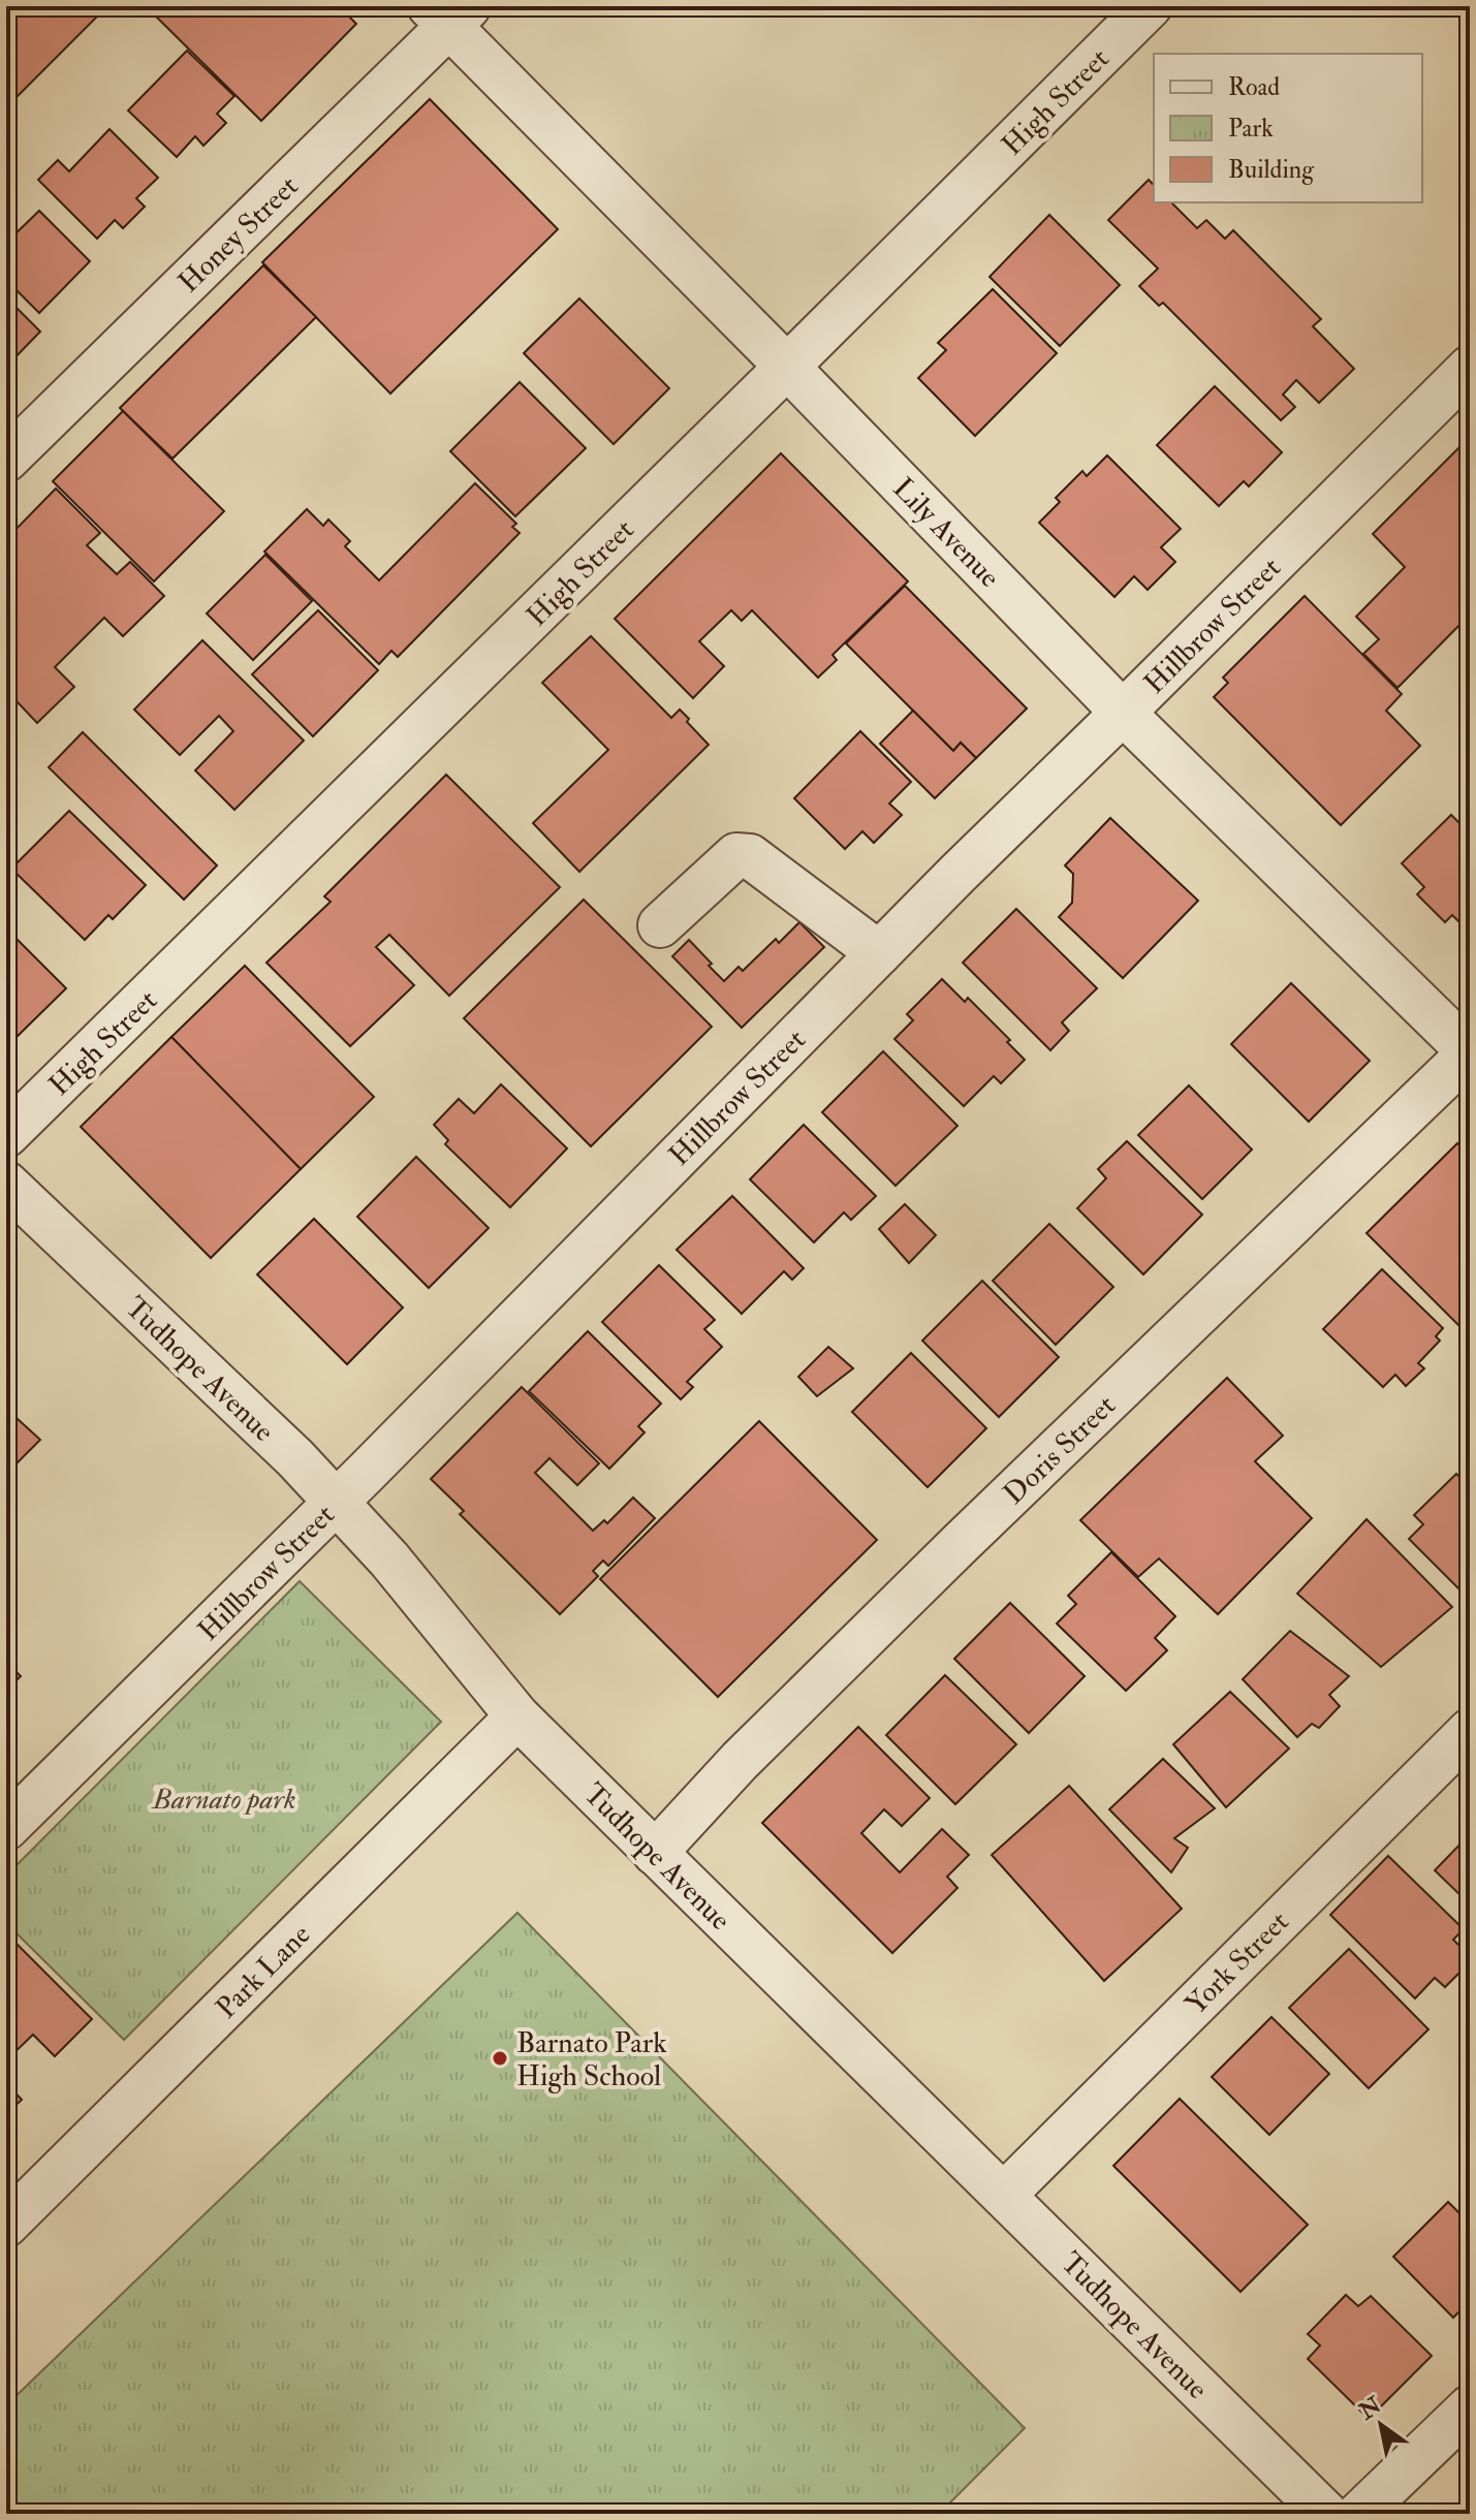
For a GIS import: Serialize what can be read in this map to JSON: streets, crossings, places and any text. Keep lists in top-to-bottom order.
{
  "streets": {
    "street": [
      "High Street",
      "Honey Street",
      "Lily Avenue",
      "Hillbrow Street",
      "Tudhope Avenue",
      "Doris Street",
      "York Street",
      "Park Lane"
    ]
  },
  "crossings": [
    ["High Street", "Lily Avenue"],
    ["Honey Street", "Lily Avenue"],
    ["Lily Avenue", "Hillbrow Street"],
    ["Lily Avenue", "Doris Street"],
    ["Hillbrow Street", "Tudhope Avenue"],
    ["Tudhope Avenue", "Doris Street"],
    ["Tudhope Avenue", "York Street"],
    ["Tudhope Avenue", "Park Lane"]
  ],
  "parks": ["Barnato park"],
  "places": ["Barnato Park High School"],
  "legend": ["Road", "Park", "Building"],
  "north": "top left"
}
